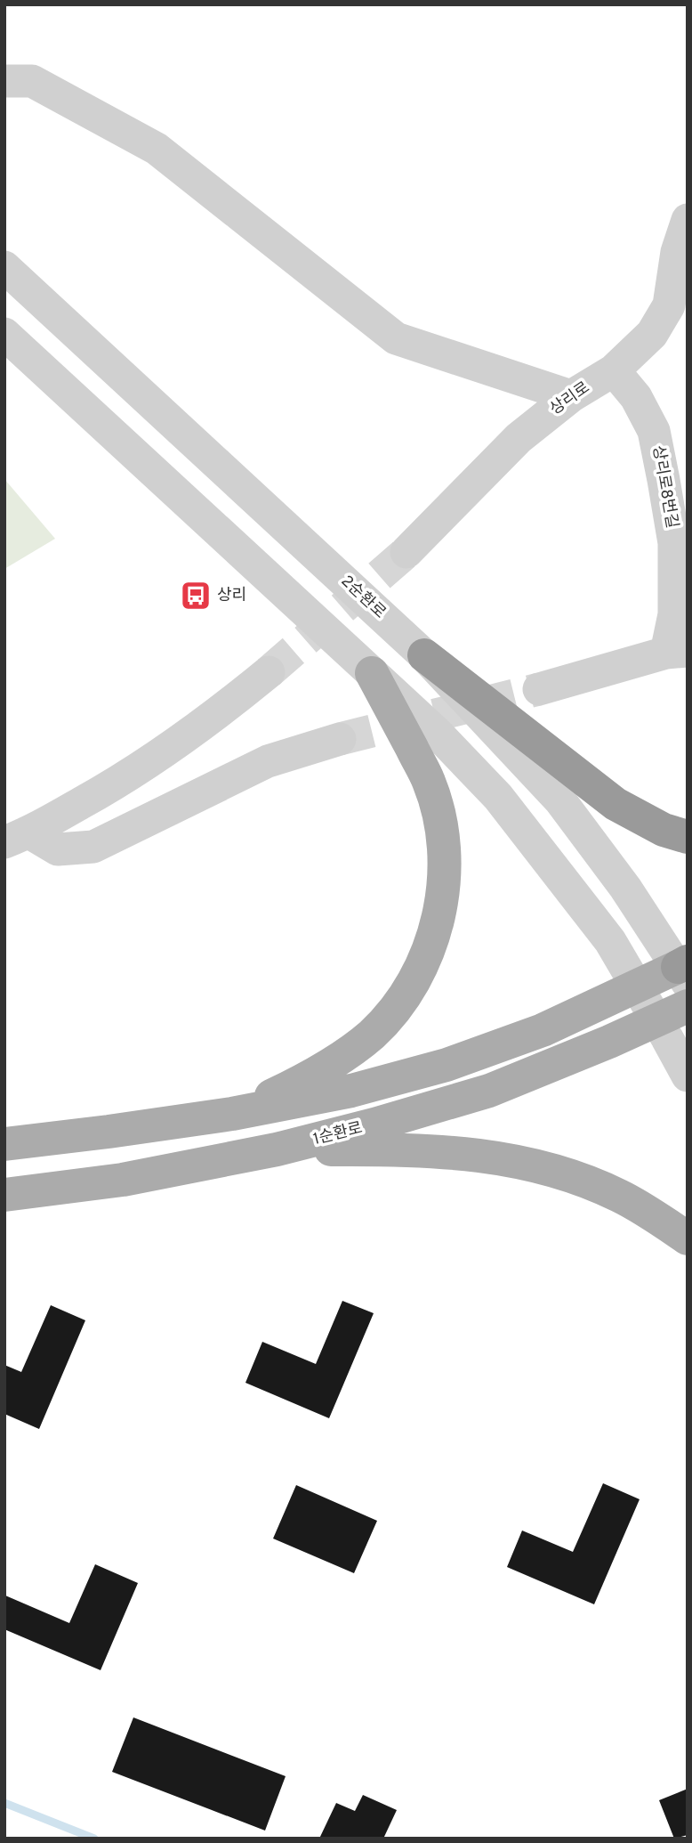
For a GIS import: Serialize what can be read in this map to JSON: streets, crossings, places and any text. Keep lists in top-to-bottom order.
{
  "streets": {
    "main road": ["1순환로"],
    "street": ["상리로", "상리로8번길", "2순환로"]
  },
  "crossings": [
    ["상리로", "상리로8번길"]
  ],
  "places": {
    "bus stop": ["상리"]
  }
}
